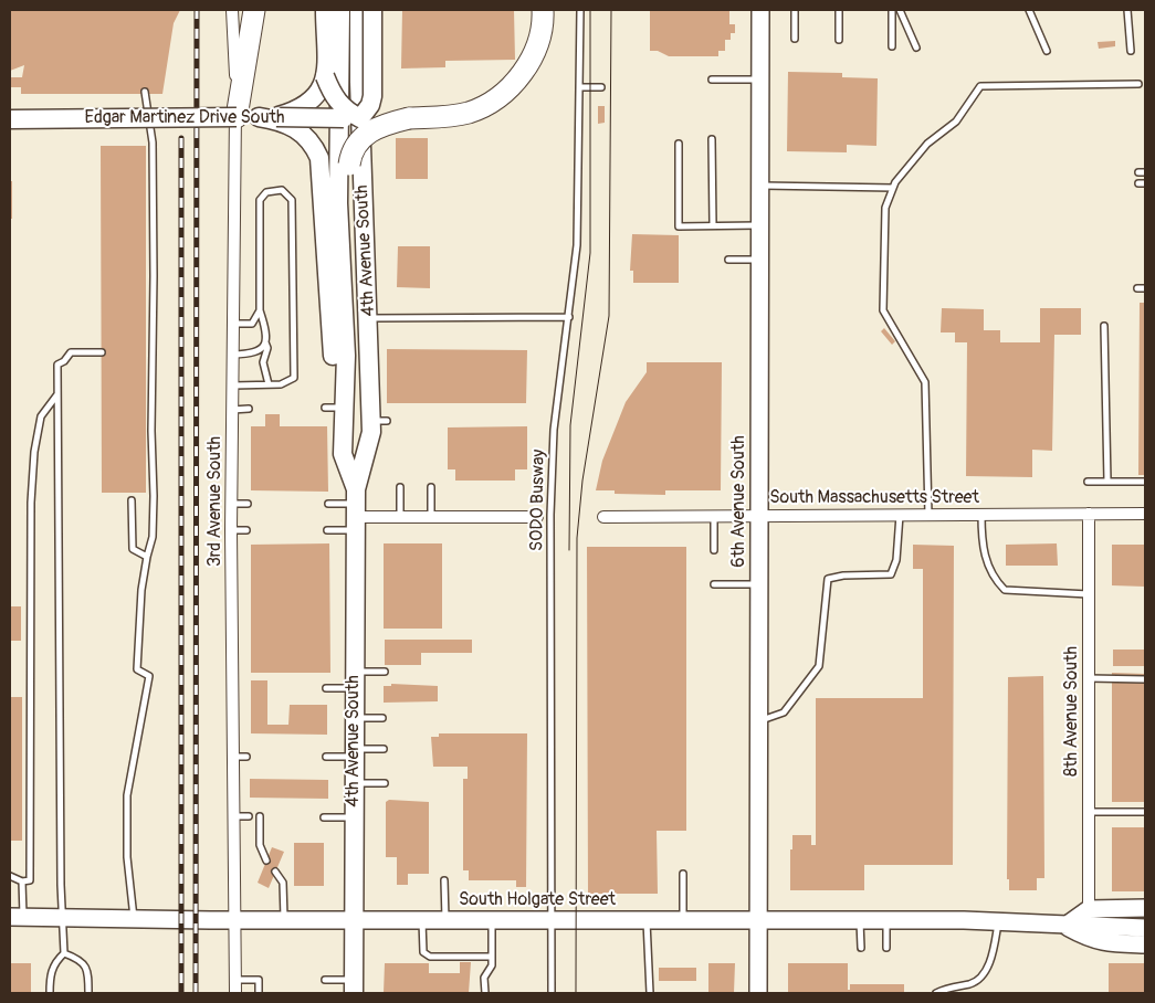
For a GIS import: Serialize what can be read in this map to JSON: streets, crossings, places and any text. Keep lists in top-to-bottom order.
{
  "streets": {
    "main road": [
      "Edgar Martinez Drive South",
      "4th Avenue South",
      "6th Avenue South",
      "South Holgate Street"
    ],
    "street": ["South Massachusetts Street", "3rd Avenue South", "8th Avenue South"],
    "lane": ["SODO Busway"]
  },
  "crossings": [
    ["4th Avenue South", "South Holgate Street"],
    ["South Massachusetts Street", "6th Avenue South"],
    ["South Massachusetts Street", "8th Avenue South"],
    ["SODO Busway", "South Holgate Street"],
    ["3rd Avenue South", "South Holgate Street"],
    ["6th Avenue South", "South Holgate Street"]
  ]
}
